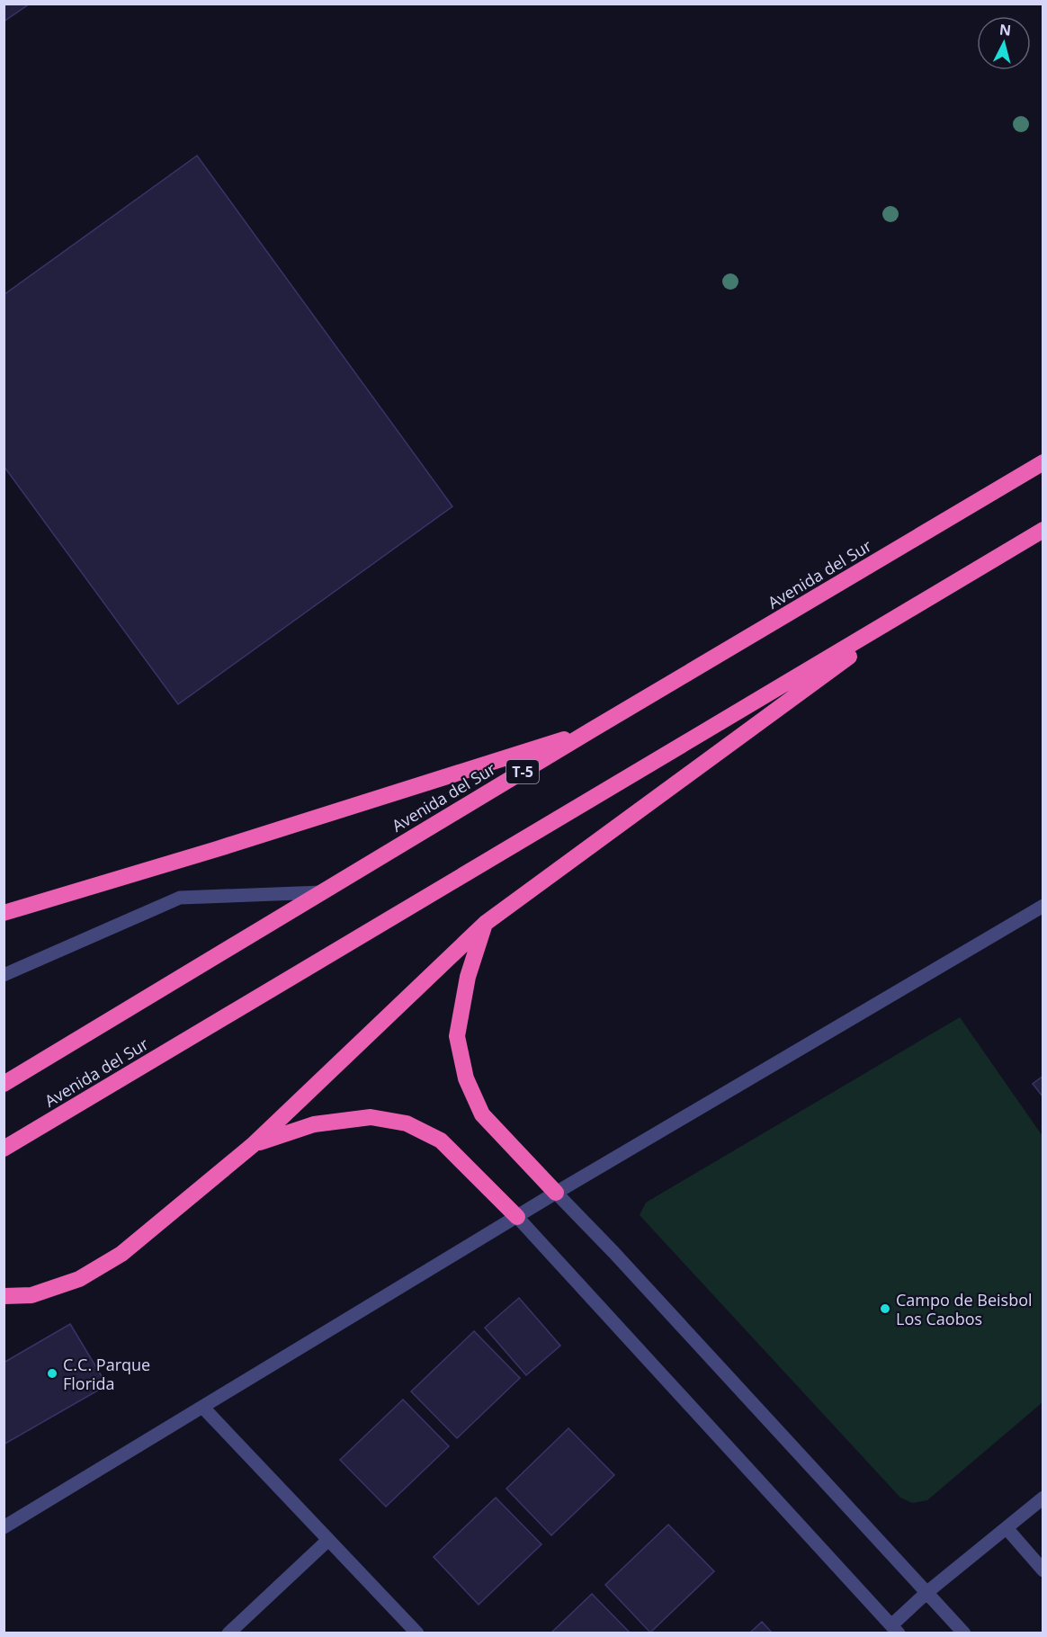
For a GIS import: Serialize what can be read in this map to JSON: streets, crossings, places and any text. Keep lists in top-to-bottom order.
{
  "streets": {
    "highway": ["Avenida del Sur", "T-5"]
  },
  "places": ["Campo de Beisbol Los Caobos", "C.C. Parque Florida"],
  "north": "top"
}
